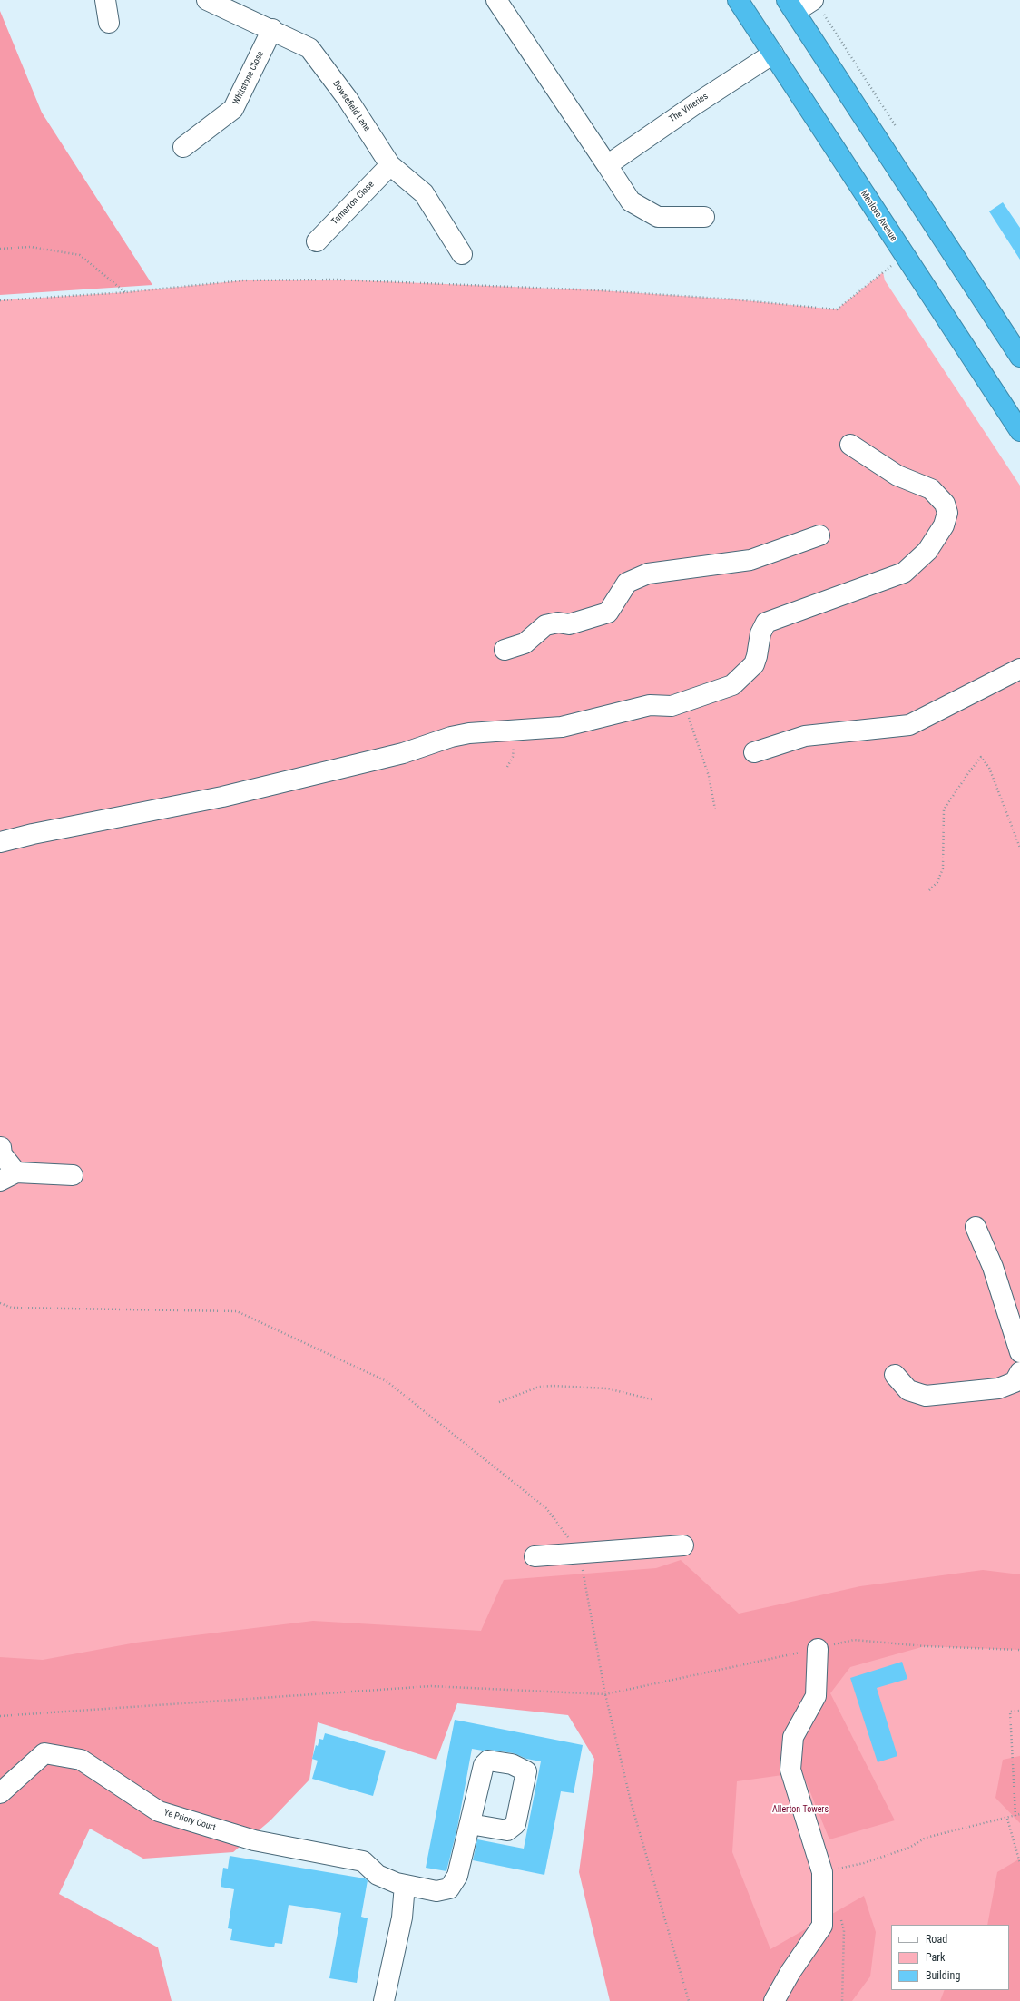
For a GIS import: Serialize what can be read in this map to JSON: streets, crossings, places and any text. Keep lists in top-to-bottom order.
{
  "streets": {
    "highway": ["Menlove Avenue"],
    "street": [
      "Whitstone Close",
      "Dowsefield Lane",
      "The Vineries",
      "Tamerton Close",
      "Ye Priory Court"
    ]
  },
  "crossings": [
    ["Whitstone Close", "Dowsefield Lane"],
    ["Dowsefield Lane", "Tamerton Close"],
    ["The Vineries", "Menlove Avenue"]
  ],
  "parks": ["Allerton Towers"],
  "legend": ["Road", "Park", "Building"]
}
